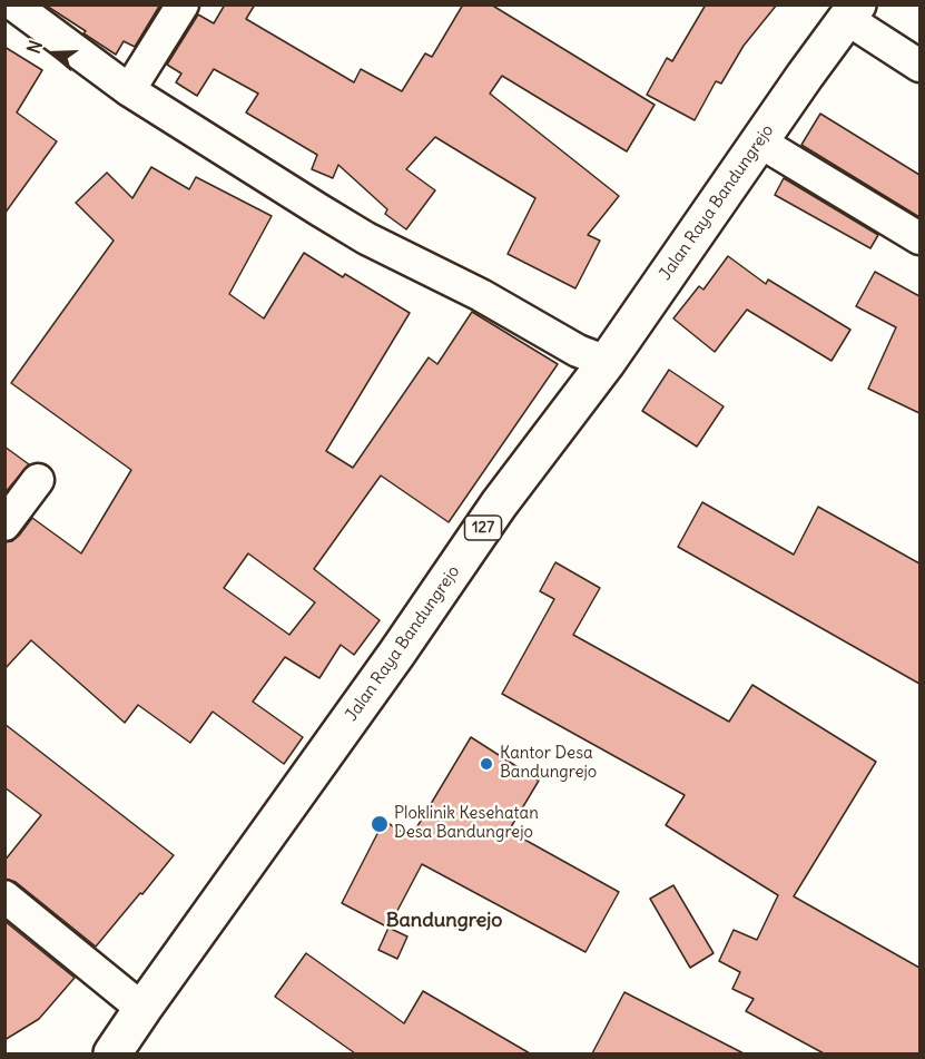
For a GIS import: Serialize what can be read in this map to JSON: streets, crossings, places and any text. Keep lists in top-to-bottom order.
{
  "streets": {
    "main road": ["Jalan Raya Bandungrejo", "127"]
  },
  "districts": ["Bandungrejo"],
  "places": ["Kantor Desa Bandungrejo", "Ploklinik Kesehatan Desa Bandungrejo"],
  "north": "left"
}
